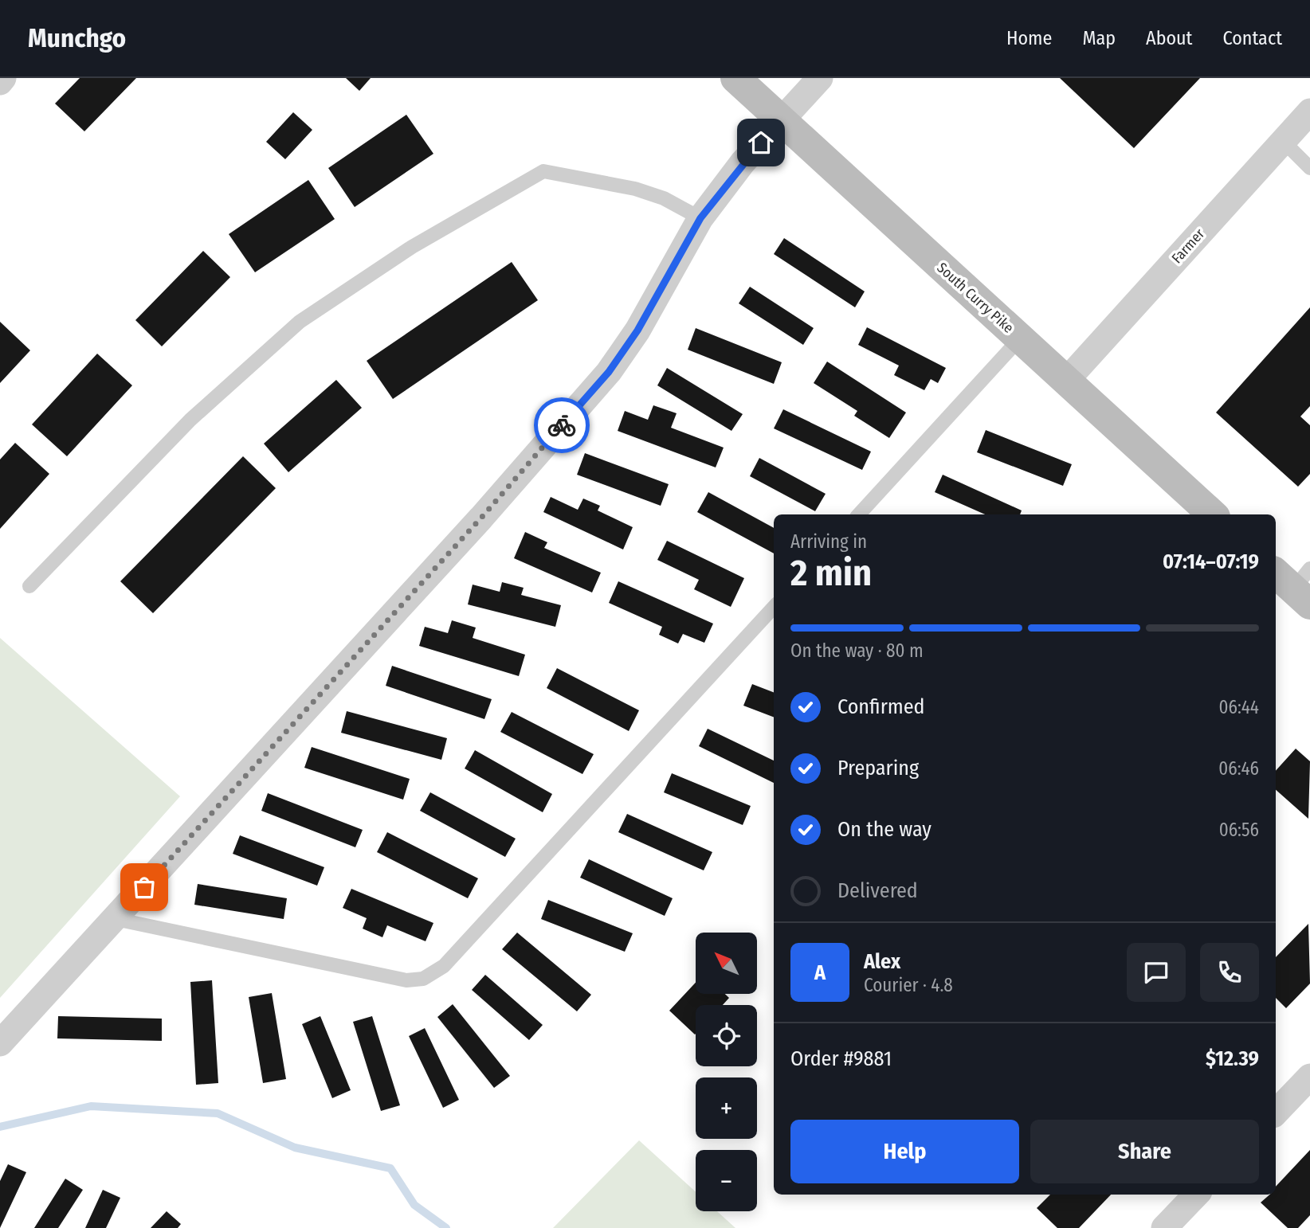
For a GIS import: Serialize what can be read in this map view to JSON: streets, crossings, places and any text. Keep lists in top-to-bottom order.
{
  "streets": {
    "main road": ["South Curry Pike"],
    "street": ["Farmer"]
  },
  "crossings": [
    ["Farmer", "South Curry Pike"]
  ],
  "north": "top left",
  "page": {
    "header": "Munchgo",
    "nav": [
      "Home",
      "Map",
      "About",
      "Contact"
    ],
    "heading": ["2 min", "Arriving in", "07:14–07:19"],
    "panel": [
      "Alex",
      "Courier · 4.8",
      "Order #9881",
      "$12.39"
    ],
    "bar": "On the way · 80 m",
    "list": [
      ["Confirmed", "06:44"],
      ["Preparing", "06:46"],
      ["On the way", "06:56"],
      "Delivered"
    ],
    "map_buttons": ["+", "−"],
    "round": "A",
    "buttons": ["Help", "Share"]
  }
}
